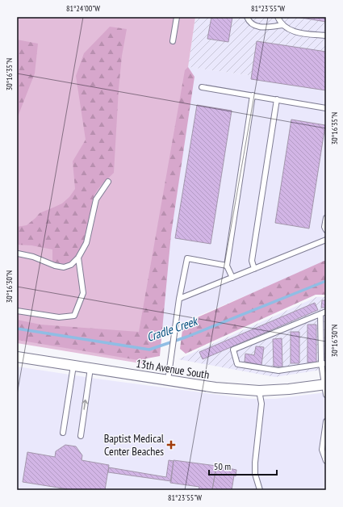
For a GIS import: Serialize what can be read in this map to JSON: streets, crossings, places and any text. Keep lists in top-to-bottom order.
{
  "streets": {
    "street": ["13th Avenue South"]
  },
  "water": ["Cradle Creek"],
  "places": {
    "health": ["Baptist Medical Center Beaches"]
  },
  "scale_bar": "50 m",
  "coordinates": [
    "81°24'00\"W",
    "81°23'55\"W",
    "30°16'35\"N",
    "30°16'30\"N"
  ]
}
